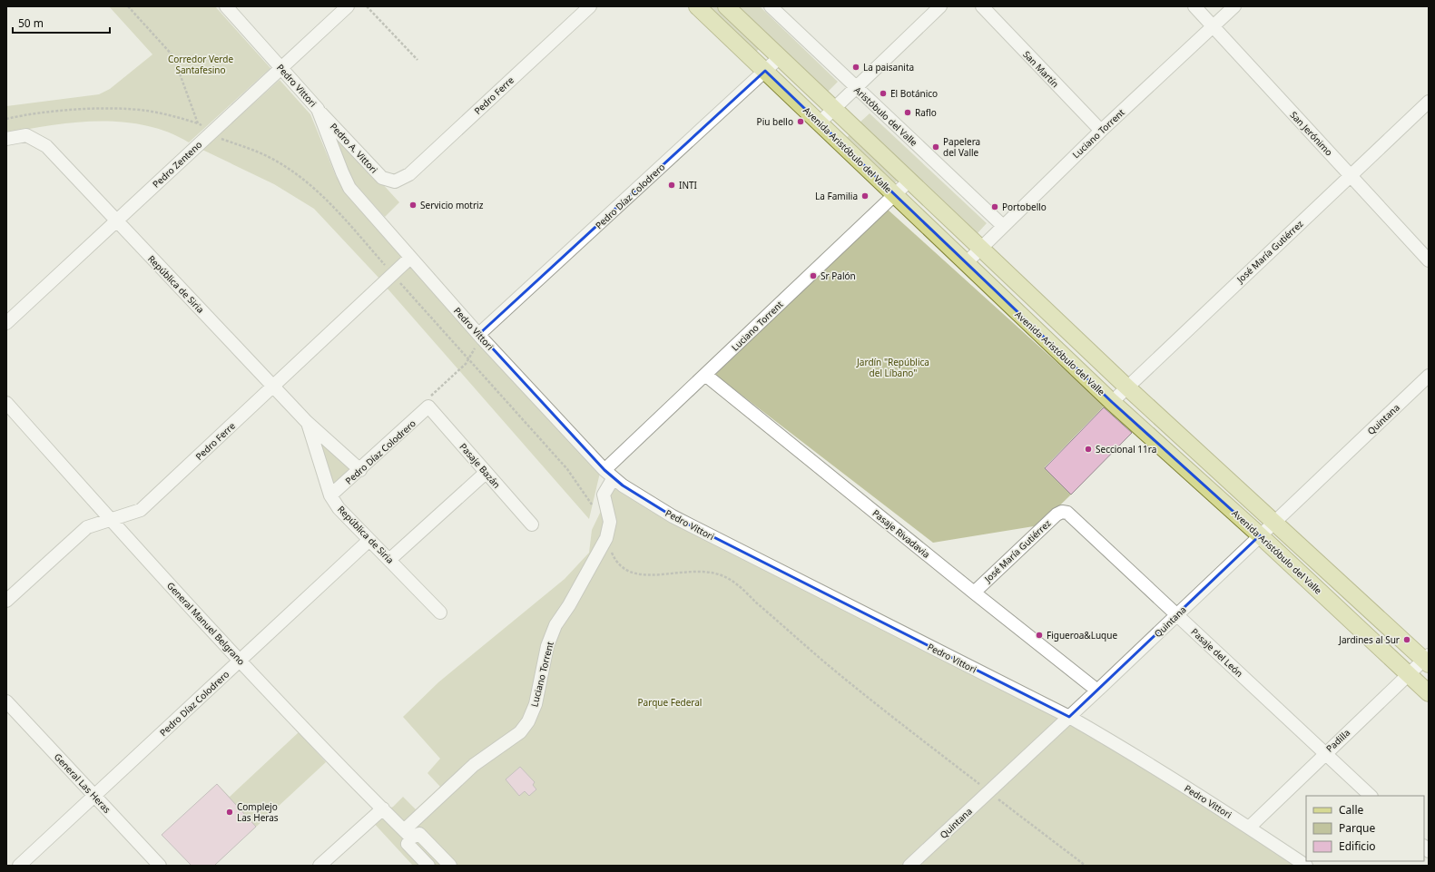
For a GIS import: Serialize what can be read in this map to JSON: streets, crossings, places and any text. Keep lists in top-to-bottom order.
{
  "streets": {
    "main road": ["Avenida Aristóbulo del Valle"],
    "street": [
      "San Martín",
      "Pedro Vittori",
      "Pedro Ferre",
      "Aristóbulo del Valle",
      "Luciano Torrent",
      "San Jerónimo",
      "Pedro A. Vittori",
      "Pedro Zenteno",
      "Pedro Díaz Colodrero",
      "José María Gutiérrez",
      "República de Siria",
      "Quintana",
      "Pasaje Bazán",
      "Pasaje Rivadavia",
      "General Manuel Belgrano",
      "Pasaje del León",
      "Padilla",
      "General Las Heras"
    ]
  },
  "crossings": [
    ["San Martín", "Luciano Torrent"],
    ["Pedro Vittori", "Pedro Ferre"],
    ["Pedro Vittori", "Luciano Torrent"],
    ["Pedro Vittori", "Pedro A. Vittori"],
    ["Pedro Vittori", "Pedro Zenteno"],
    ["Pedro Vittori", "Pedro Díaz Colodrero"],
    ["Pedro Vittori", "Quintana"],
    ["Pedro Vittori", "Padilla"],
    ["Pedro Ferre", "Pedro A. Vittori"],
    ["Pedro Ferre", "República de Siria"],
    ["Pedro Ferre", "General Manuel Belgrano"],
    ["Aristóbulo del Valle", "Luciano Torrent"],
    ["Luciano Torrent", "San Jerónimo"],
    ["Luciano Torrent", "Avenida Aristóbulo del Valle"],
    ["Luciano Torrent", "Pasaje Rivadavia"],
    ["Luciano Torrent", "General Manuel Belgrano"],
    ["San Jerónimo", "José María Gutiérrez"],
    ["Avenida Aristóbulo del Valle", "Pedro Díaz Colodrero"],
    ["Avenida Aristóbulo del Valle", "José María Gutiérrez"],
    ["Avenida Aristóbulo del Valle", "Quintana"],
    ["Avenida Aristóbulo del Valle", "Padilla"],
    ["Pedro Zenteno", "República de Siria"],
    ["Pedro Díaz Colodrero", "República de Siria"],
    ["Pedro Díaz Colodrero", "Pasaje Bazán"],
    ["Pedro Díaz Colodrero", "General Manuel Belgrano"],
    ["Pedro Díaz Colodrero", "General Las Heras"],
    ["José María Gutiérrez", "Pasaje Rivadavia"],
    ["José María Gutiérrez", "Pasaje del León"],
    ["Quintana", "Pasaje Rivadavia"],
    ["Quintana", "Pasaje del León"],
    ["Pasaje del León", "Padilla"]
  ],
  "parks": ["Corredor Verde Santafesino", "Jardín \"República del Líbano\"", "Parque Federal"],
  "places": [
    "La paisanita",
    "El Botánico",
    "Raflo",
    "Piu bello",
    "Papelera del Valle",
    "INTI",
    "La Familia",
    "Servicio motriz",
    "Portobello",
    "Sr Palón",
    "Seccional 11ra",
    "Figueroa&Luque",
    "Jardines al Sur",
    "Complejo Las Heras"
  ],
  "legend": ["Calle", "Parque", "Edificio"],
  "scale_bar": "50 m"
}
